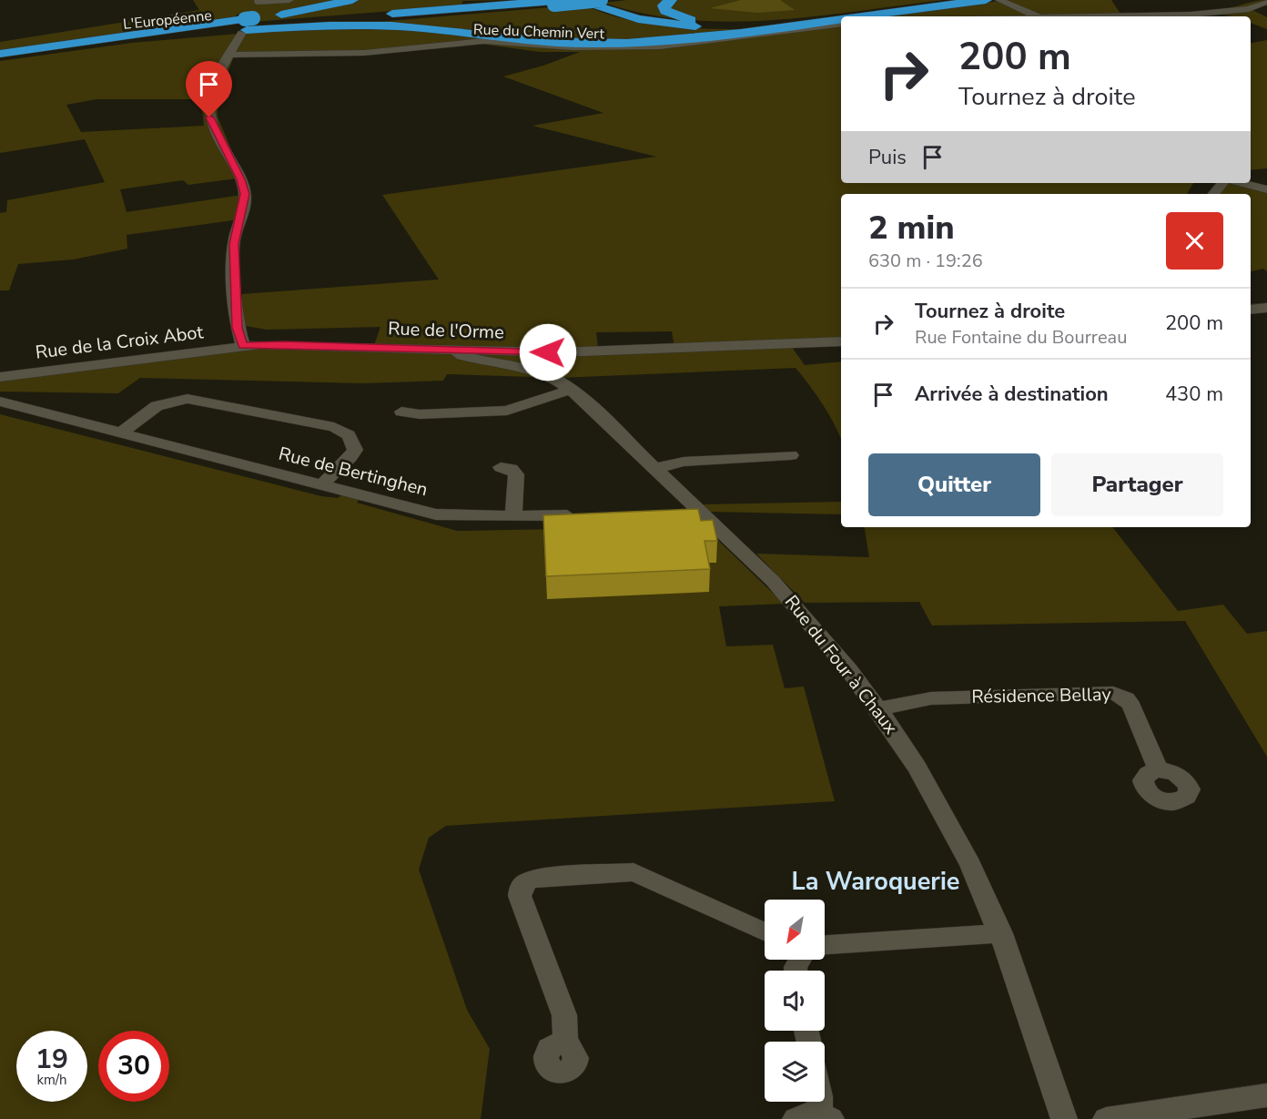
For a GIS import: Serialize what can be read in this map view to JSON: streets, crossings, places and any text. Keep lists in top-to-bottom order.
{
  "streets": {
    "highway": ["L'Européenne"],
    "street": [
      "Rue du Chemin Vert",
      "Rue de l'Orme",
      "Rue de la Croix Abot",
      "Rue de Bertinghen",
      "Rue du Four à Chaux",
      "Résidence Bellay"
    ]
  },
  "crossings": [
    ["Rue de l'Orme", "Rue de la Croix Abot"],
    ["Rue de l'Orme", "Rue du Four à Chaux"],
    ["Rue du Four à Chaux", "Résidence Bellay"]
  ],
  "districts": ["La Waroquerie"],
  "north": "bottom left",
  "page": {
    "turn": ["200 m", "Tournez à droite"],
    "then": "Puis",
    "heading": ["2 min", "630 m · 19:26"],
    "list": [
      {
        "name": "Tournez à droite",
        "note": "Rue Fontaine du Bourreau",
        "value": "200 m"
      },
      {
        "name": "Arrivée à destination",
        "value": "430 m"
      }
    ],
    "buttons": ["Quitter", "Partager"],
    "speed": "19 km/h",
    "limit": "30"
  }
}
